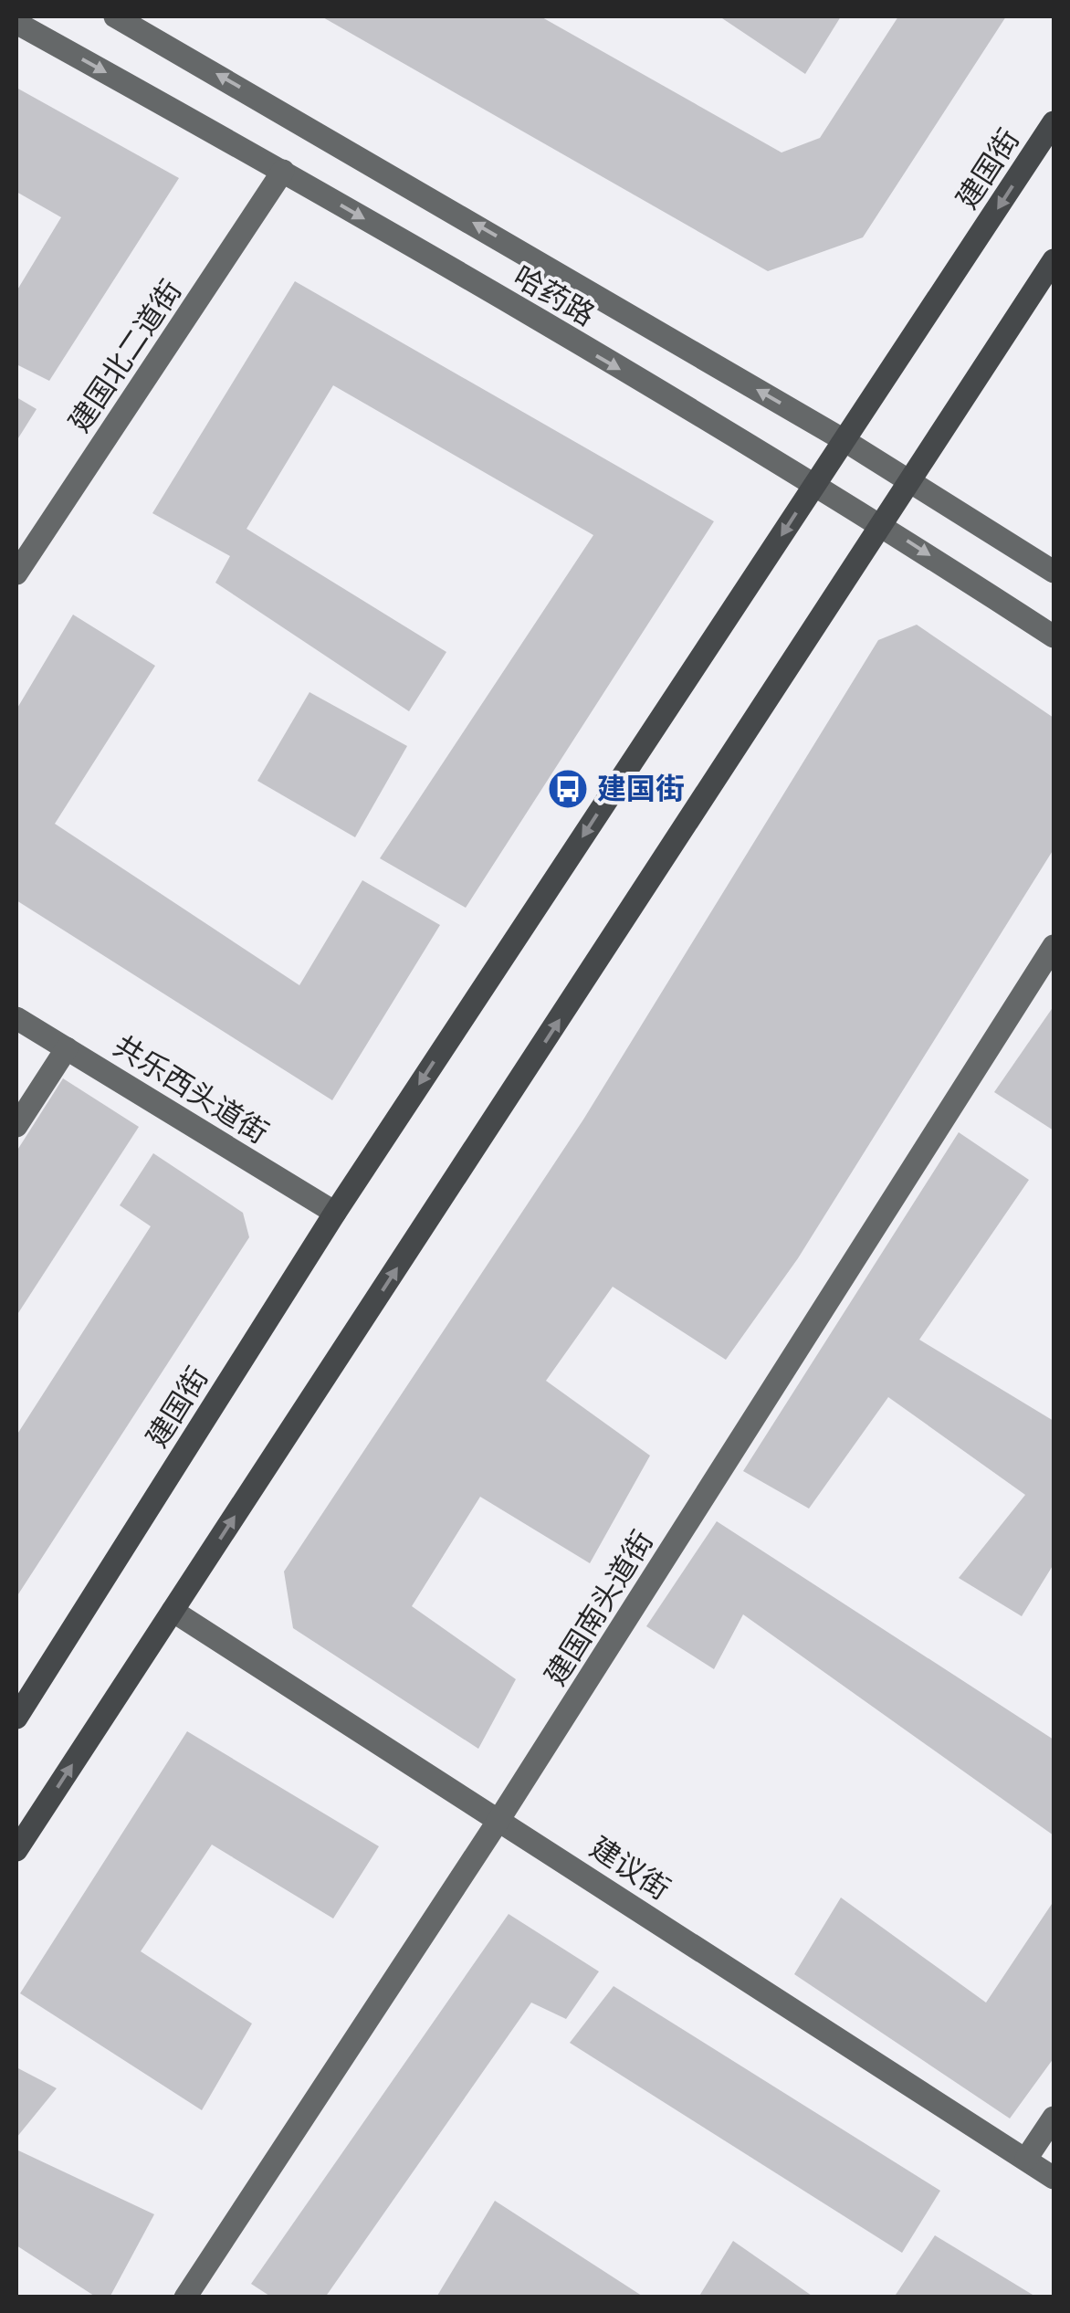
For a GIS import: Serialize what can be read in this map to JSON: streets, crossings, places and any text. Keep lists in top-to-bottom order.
{
  "streets": {
    "main road": ["建国街"],
    "street": [
      "哈药路",
      "建国北二道街",
      "共乐西头道街",
      "建国南头道街",
      "建议街"
    ]
  },
  "crossings": [
    ["建国街", "哈药路"],
    ["建国街", "共乐西头道街"],
    ["哈药路", "建国北二道街"],
    ["建国南头道街", "建议街"]
  ],
  "places": {
    "bus stop": ["建国街"]
  }
}
